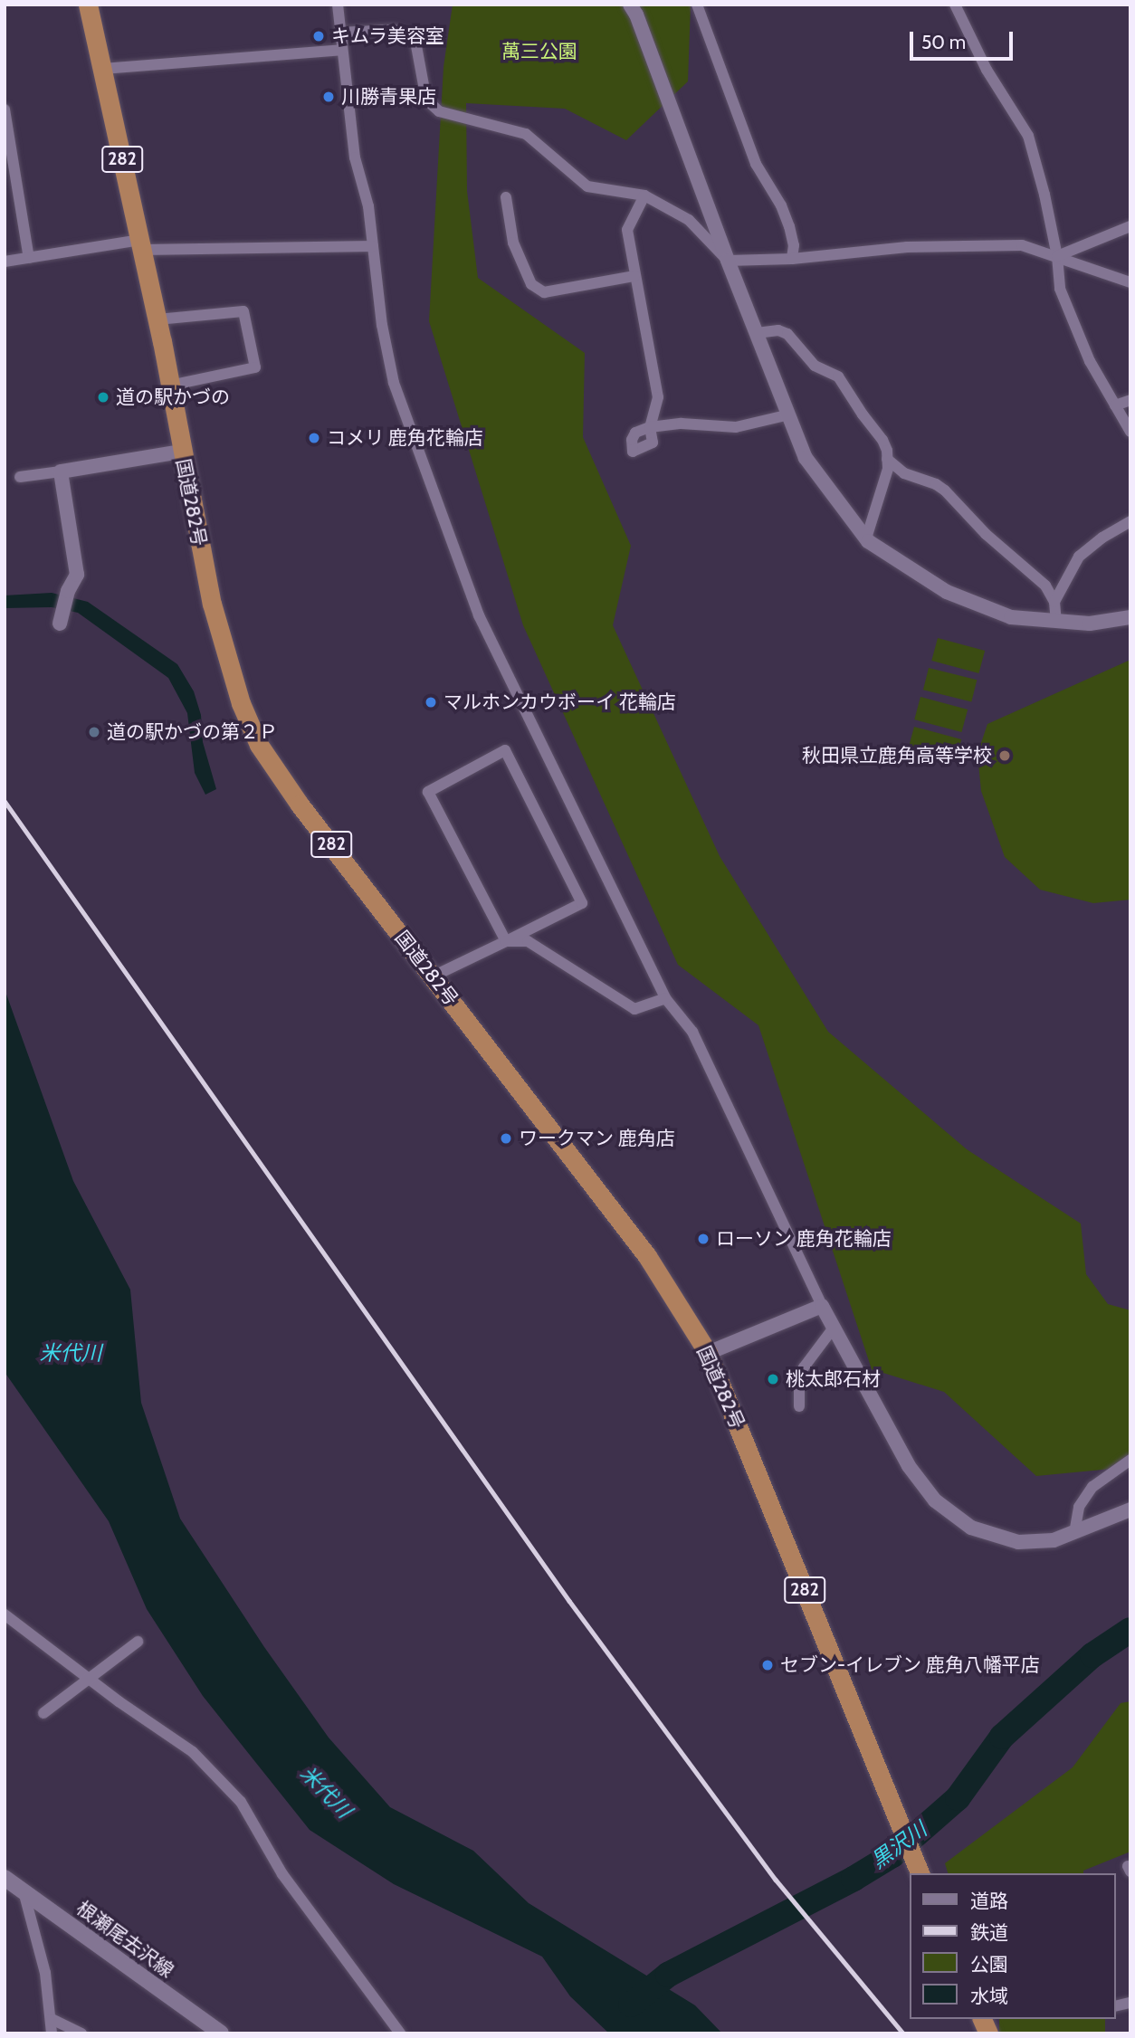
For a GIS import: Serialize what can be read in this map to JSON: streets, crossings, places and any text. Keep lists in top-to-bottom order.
{
  "streets": {
    "highway": ["282", "国道282号"],
    "main road": ["根瀬尾去沢線"]
  },
  "water": ["米代川", "黒沢川"],
  "parks": ["萬三公園"],
  "places": [
    "キムラ美容室",
    "川勝青果店",
    "道の駅かづの",
    "コメリ 鹿角花輪店",
    "マルホンカウボーイ 花輪店",
    "道の駅かづの第２Ｐ",
    "秋田県立鹿角高等学校",
    "ワークマン 鹿角店",
    "ローソン 鹿角花輪店",
    "桃太郎石材",
    "セブン-イレブン 鹿角八幡平店"
  ],
  "legend": [
    "道路",
    "鉄道",
    "公園",
    "水域"
  ],
  "scale_bar": "50 m"
}
